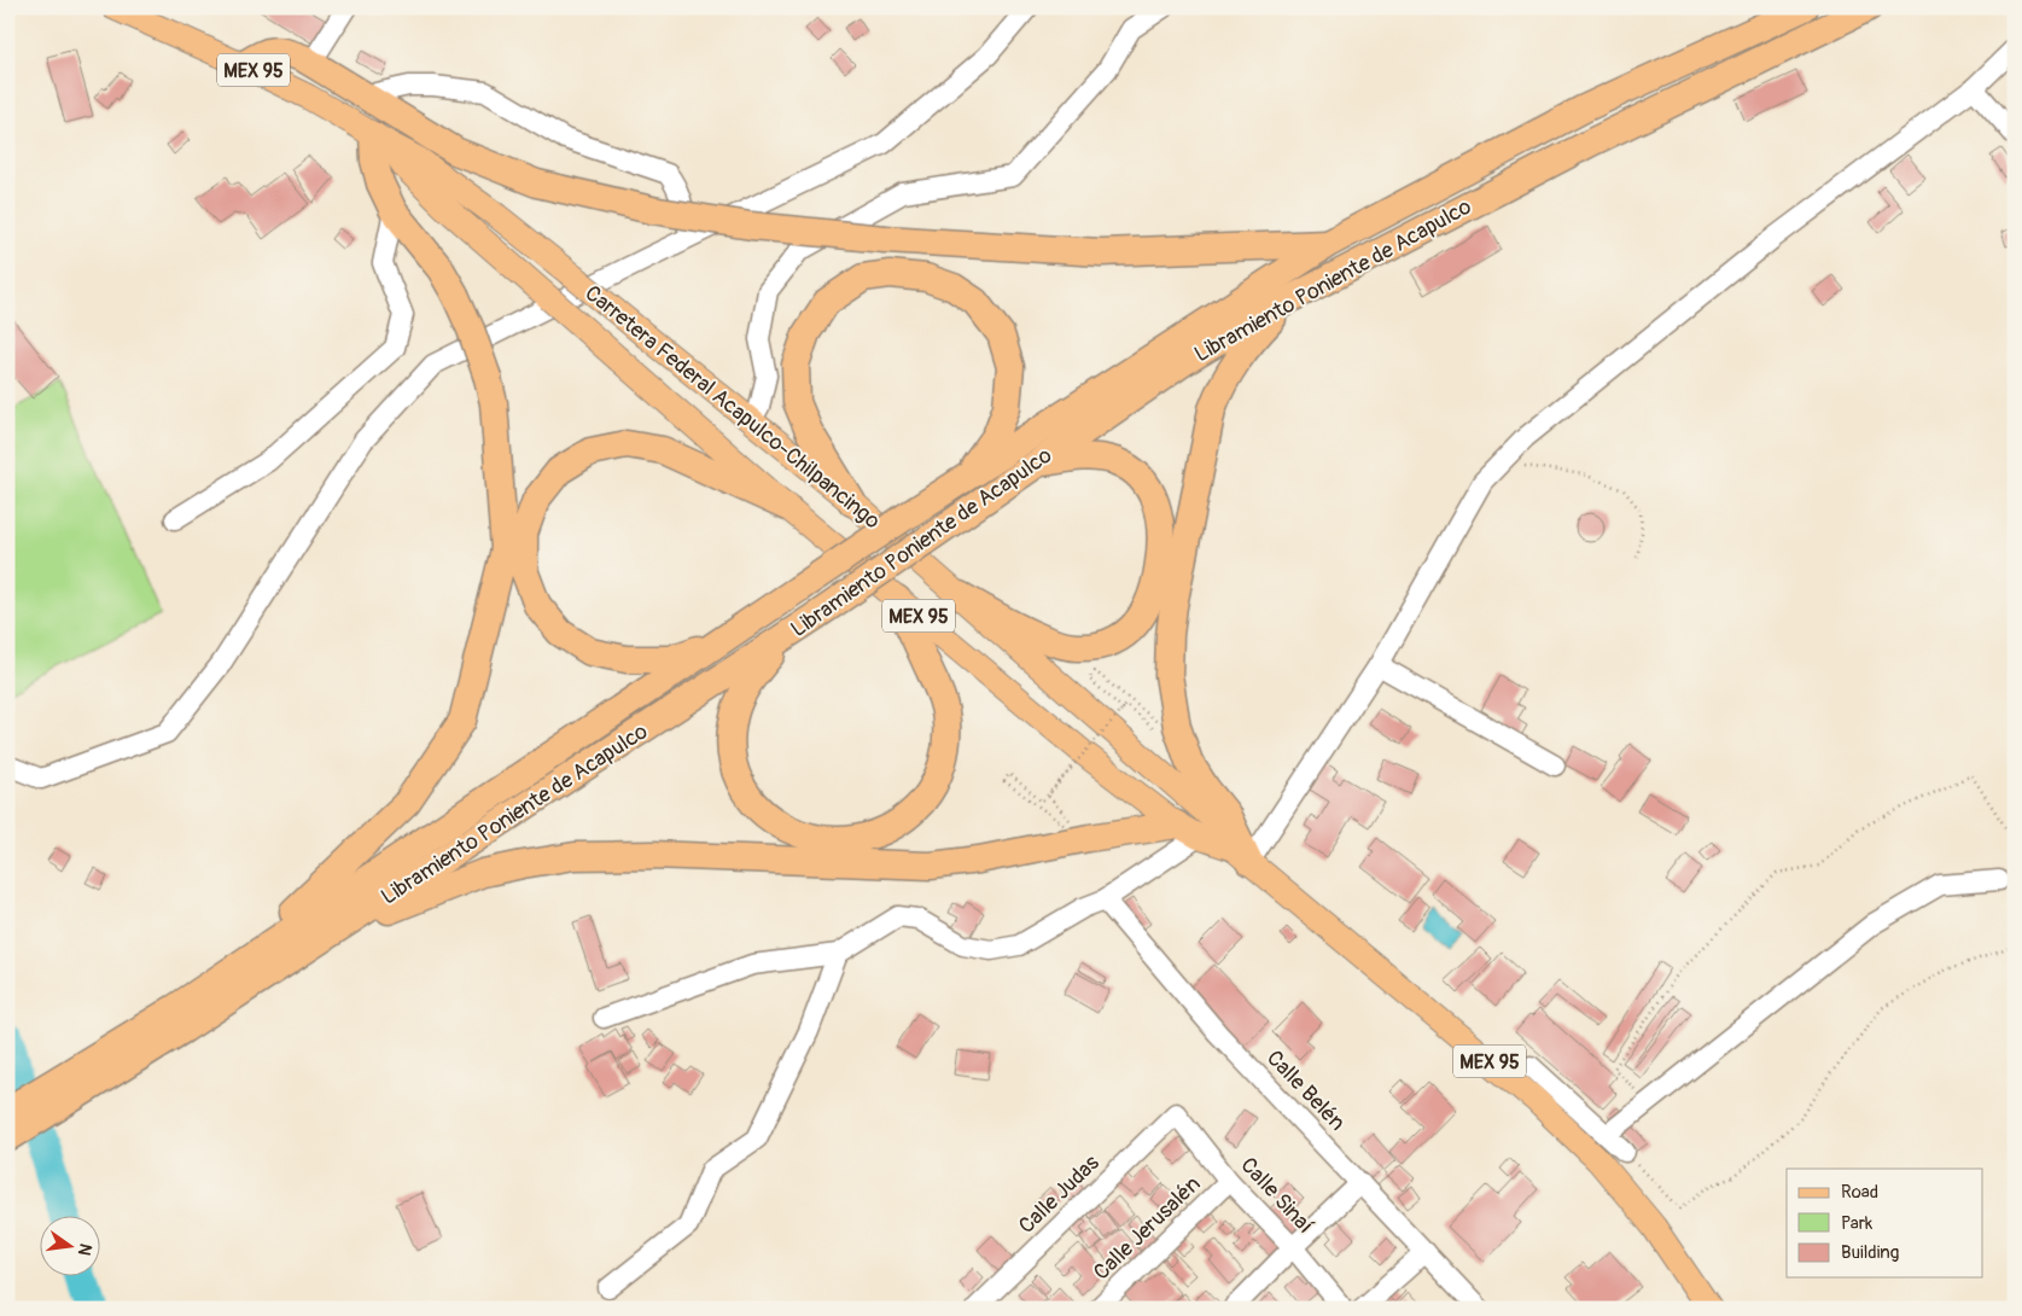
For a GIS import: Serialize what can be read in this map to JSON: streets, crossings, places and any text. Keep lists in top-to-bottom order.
{
  "streets": {
    "highway": ["Libramiento Poniente de Acapulco"],
    "main road": ["MEX 95", "Carretera Federal Acapulco-Chilpancingo"],
    "street": [
      "Calle Belén",
      "Calle Judas",
      "Calle Sinaí",
      "Calle Jerusalén"
    ]
  },
  "crossings": [
    ["MEX 95", "Carretera Federal Acapulco-Chilpancingo"],
    ["Calle Judas", "Calle Sinaí"],
    ["Calle Sinaí", "Calle Jerusalén"]
  ],
  "legend": ["Road", "Park", "Building"],
  "north": "right"
}
